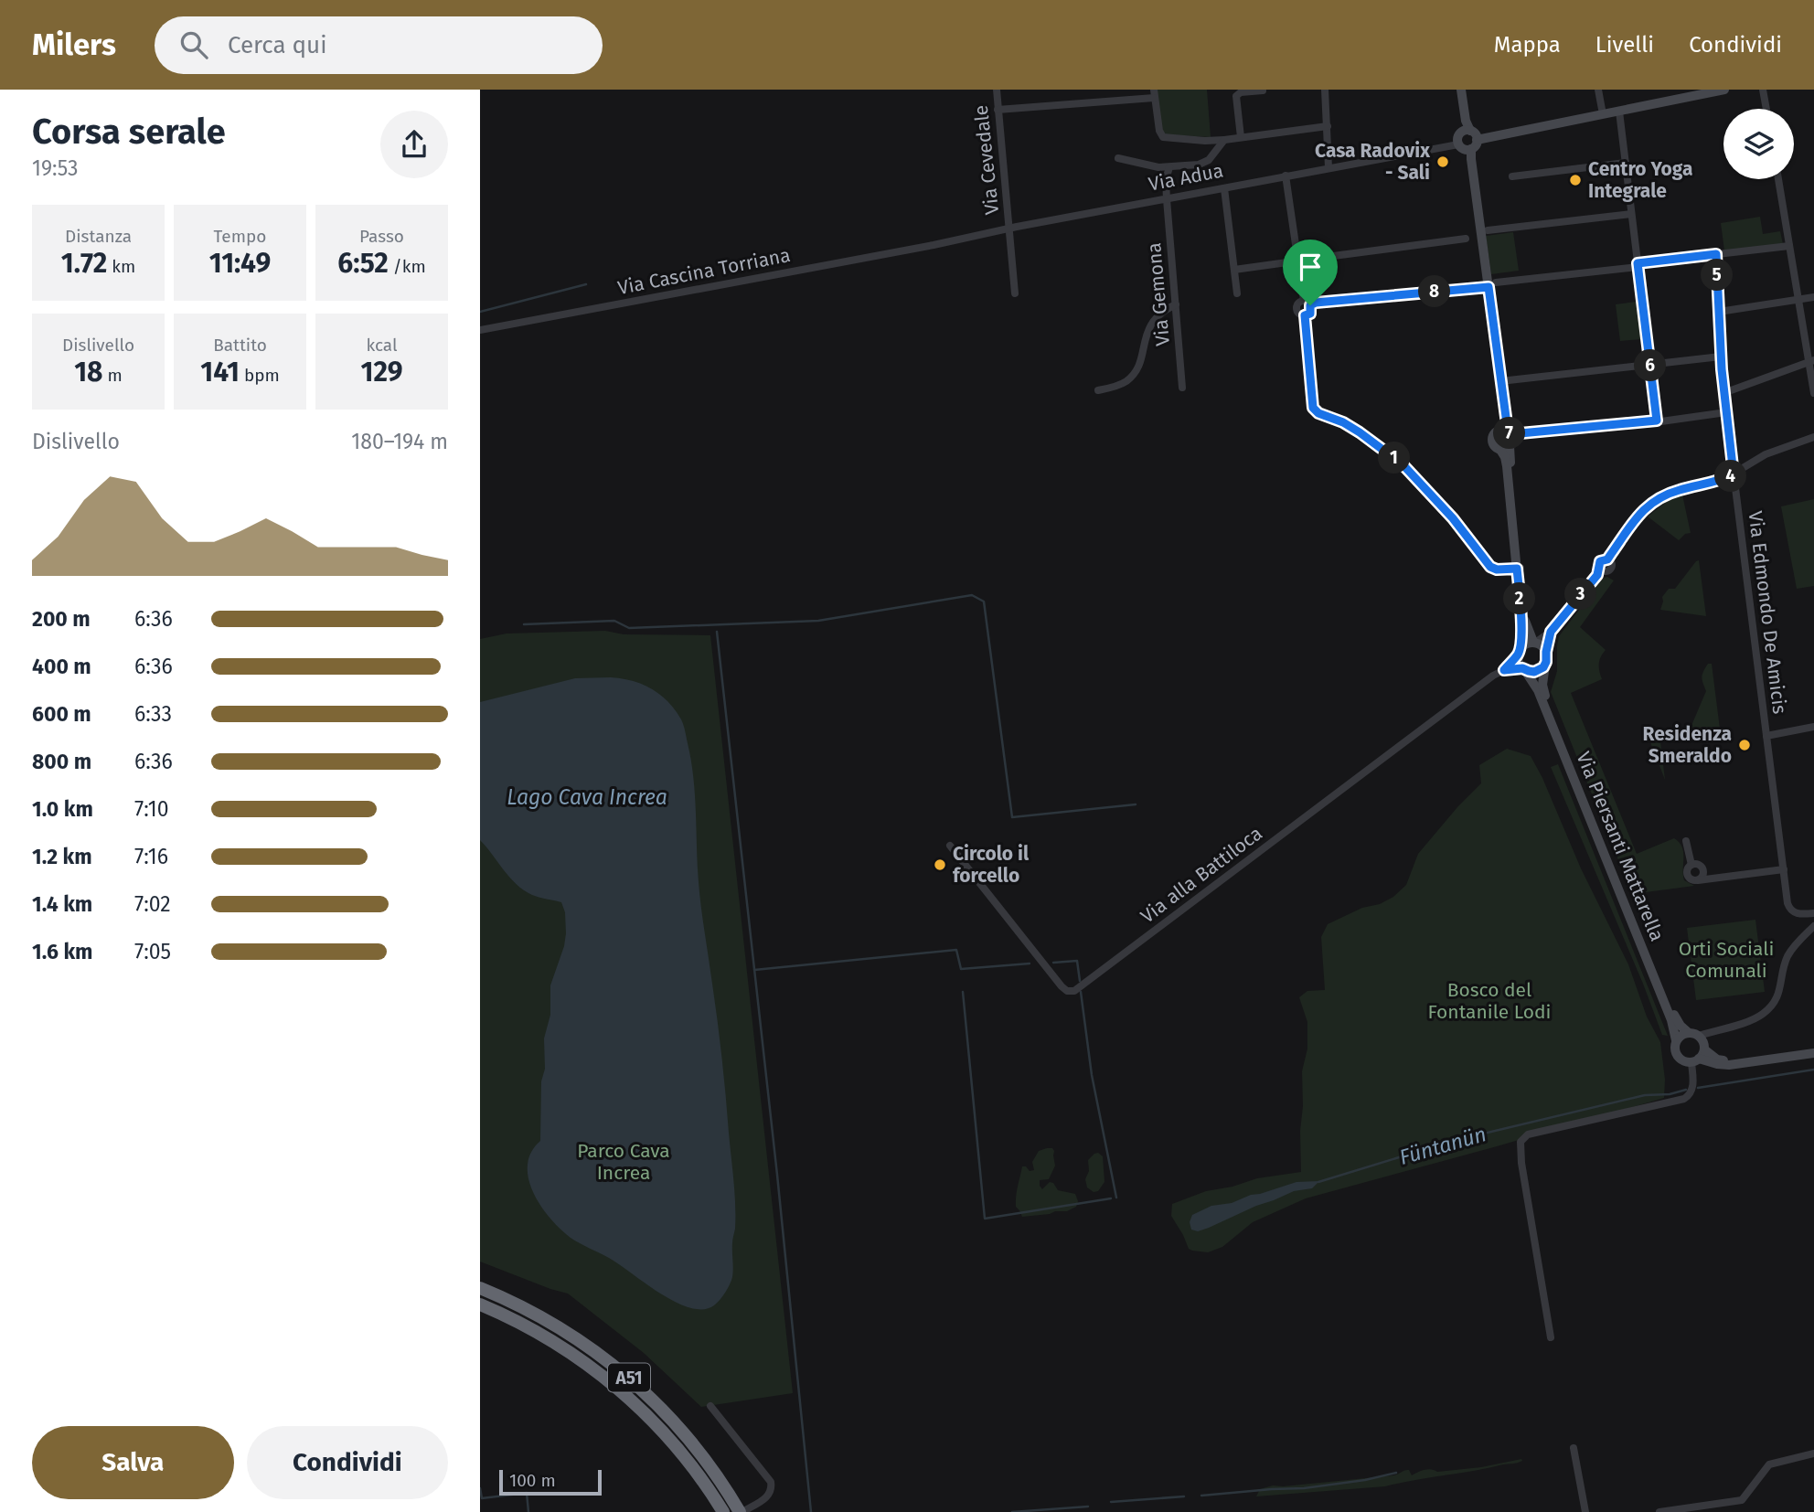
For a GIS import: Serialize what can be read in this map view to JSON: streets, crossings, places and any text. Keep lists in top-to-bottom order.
{
  "streets": {
    "highway": ["A51"],
    "street": [
      "Via Cevedale",
      "Via Adua",
      "Via Cascina Torriana",
      "Via Gemona",
      "Via Edmondo De Amicis",
      "Via Piersanti Mattarella",
      "Via alla Battiloca"
    ]
  },
  "crossings": [
    ["Via Cevedale", "Via Adua"],
    ["Via Adua", "Via Cascina Torriana"],
    ["Via Adua", "Via Gemona"],
    ["Via Piersanti Mattarella", "Via alla Battiloca"]
  ],
  "water": ["Lago Cava Increa", "Füntanün"],
  "parks": ["Orti Sociali Comunali", "Bosco del Fontanile Lodi", "Parco Cava Increa"],
  "places": [
    "Casa Radovix - Sali",
    "Centro Yoga Integrale",
    "Residenza Smeraldo",
    "Circolo il forcello"
  ],
  "scale_bar": "100 m",
  "page": {
    "header": "Milers",
    "search": "Cerca qui",
    "nav": ["Mappa", "Livelli", "Condividi"],
    "heading": ["Corsa serale", "19:53"],
    "stats": [
      ["Distanza", "1.72 km"],
      ["Tempo", "11:49"],
      ["Passo", "6:52 /km"],
      ["Dislivello", "18 m"],
      ["Battito", "141 bpm"],
      ["kcal", "129"]
    ],
    "pins": [
      "5",
      "8",
      "6",
      "7",
      "1",
      "4",
      "3",
      "2"
    ],
    "chart": ["Dislivello", "180–194 m"],
    "list": [
      {
        "name": "200 m",
        "note": "6:36"
      },
      {
        "name": "400 m",
        "note": "6:36"
      },
      {
        "name": "600 m",
        "note": "6:33"
      },
      {
        "name": "800 m",
        "note": "6:36"
      },
      {
        "name": "1.0 km",
        "note": "7:10"
      },
      {
        "name": "1.2 km",
        "note": "7:16"
      },
      {
        "name": "1.4 km",
        "note": "7:02"
      },
      {
        "name": "1.6 km",
        "note": "7:05"
      }
    ],
    "buttons": ["Salva", "Condividi"],
    "scale": "100 m"
  }
}
